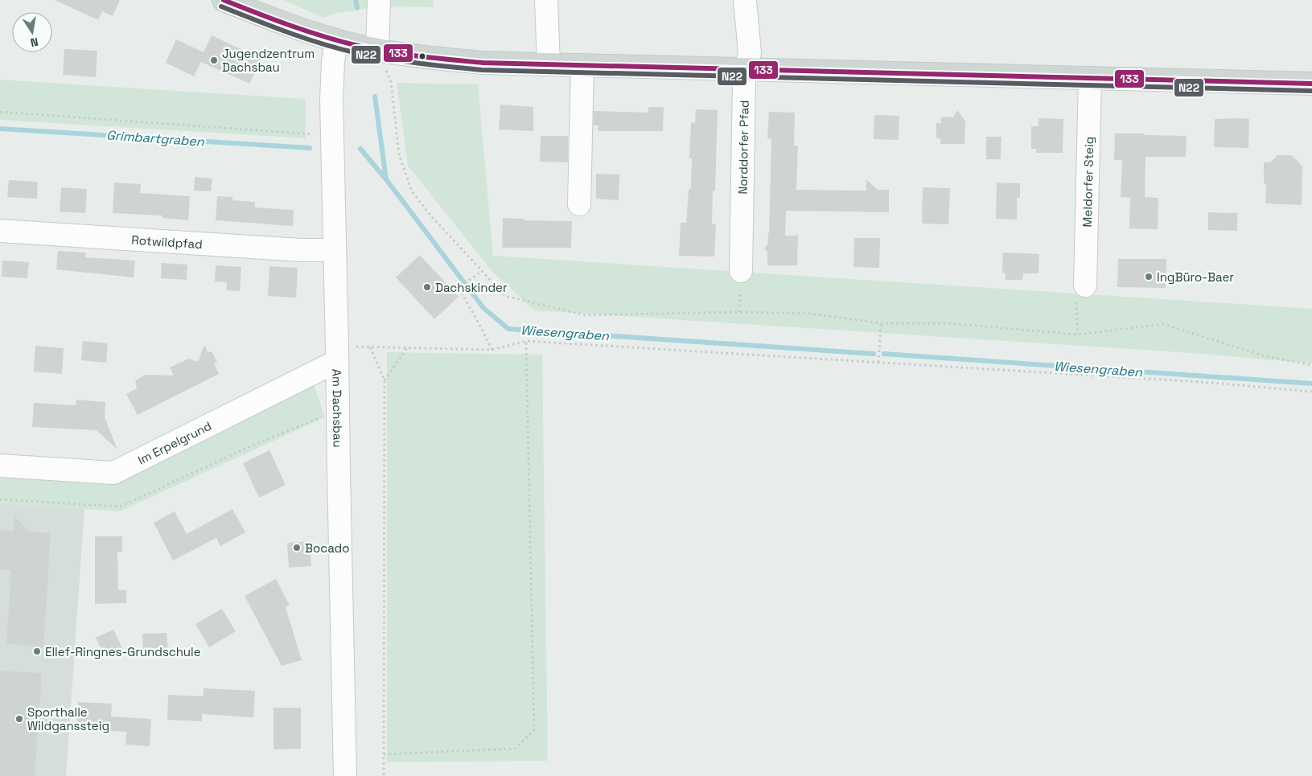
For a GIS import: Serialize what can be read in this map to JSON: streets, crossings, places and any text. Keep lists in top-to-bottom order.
{
  "streets": {
    "street": [
      "Norddorfer Pfad",
      "Meldorfer Steig",
      "Rotwildpfad",
      "Am Dachsbau",
      "Im Erpelgrund"
    ]
  },
  "crossings": [
    ["Rotwildpfad", "Am Dachsbau"],
    ["Am Dachsbau", "Im Erpelgrund"]
  ],
  "water": ["Grimbartgraben", "Wiesengraben"],
  "places": [
    "Jugendzentrum Dachsbau",
    "IngBüro-Baer",
    "Dachskinder",
    "Bocado",
    "Ellef-Ringnes-Grundschule",
    "Sporthalle Wildganssteig"
  ],
  "lines": ["transit line 133", "transit line N22"],
  "north": "bottom"
}
